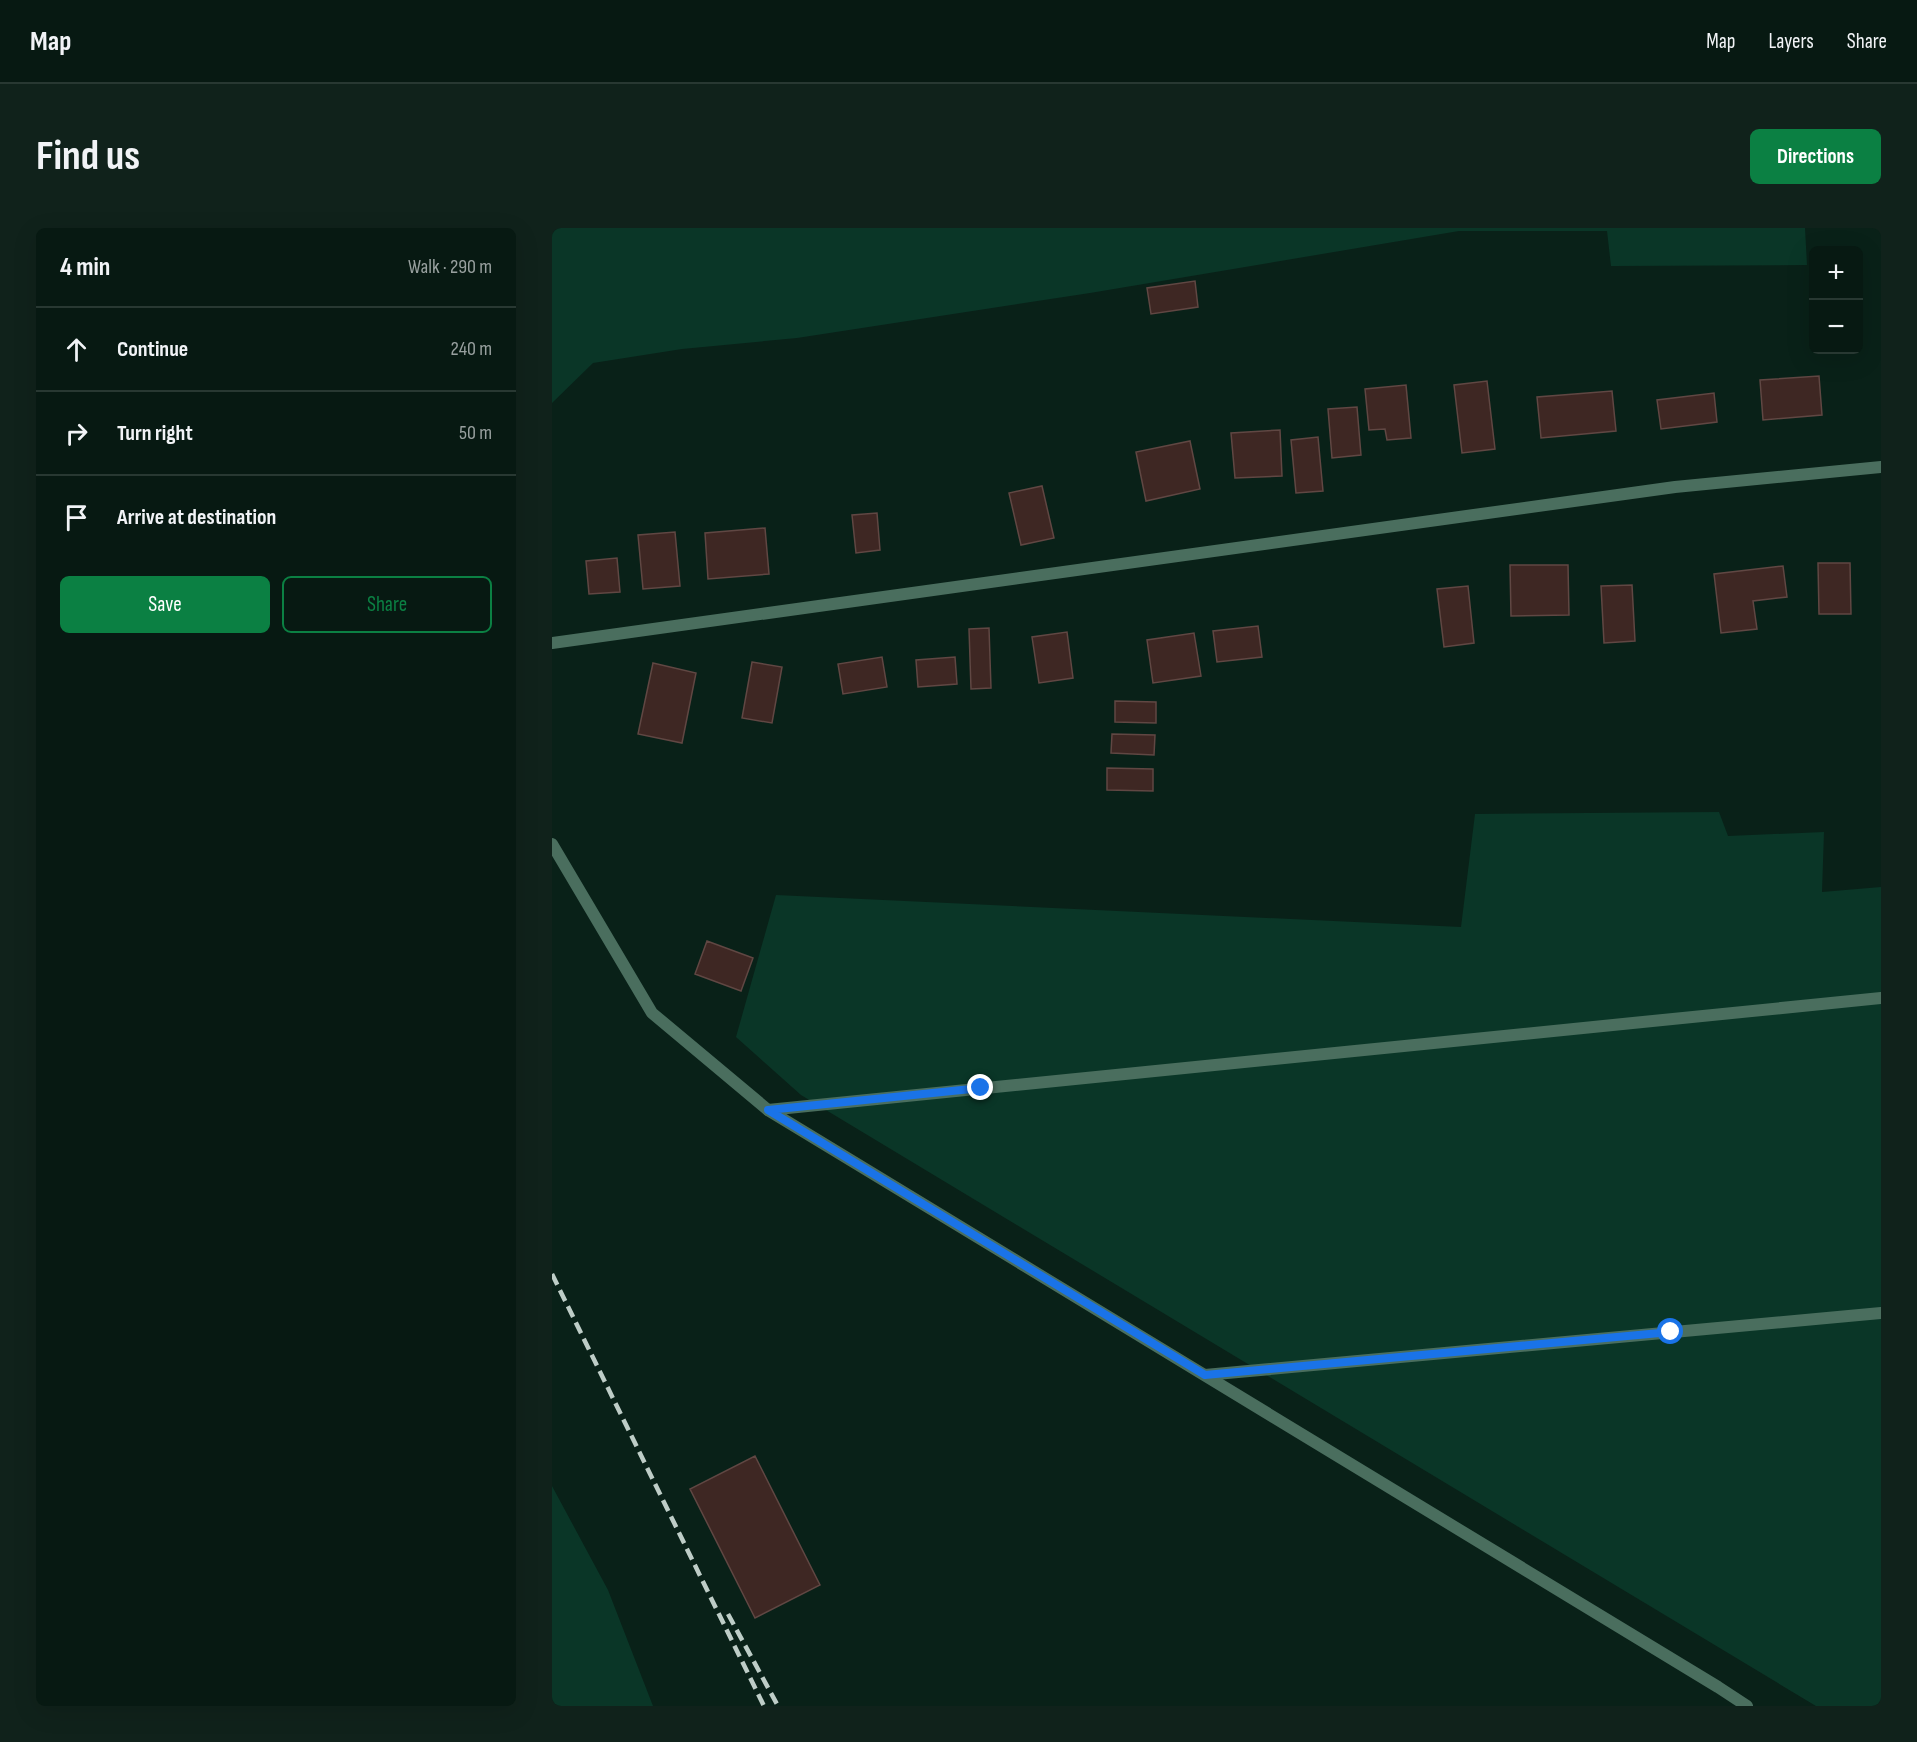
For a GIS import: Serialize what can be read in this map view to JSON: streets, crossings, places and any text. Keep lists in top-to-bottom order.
{
  "page": {
    "header": "Map",
    "nav": ["Map", "Layers", "Share"],
    "buttons": [
      "Directions",
      ["Save", "Share"]
    ],
    "title": "Find us",
    "heading": ["4 min", "Walk · 290 m"],
    "map_buttons": ["+", "−"],
    "list": [
      ["Continue", "240 m"],
      ["Turn right", "50 m"],
      "Arrive at destination"
    ]
  }
}
